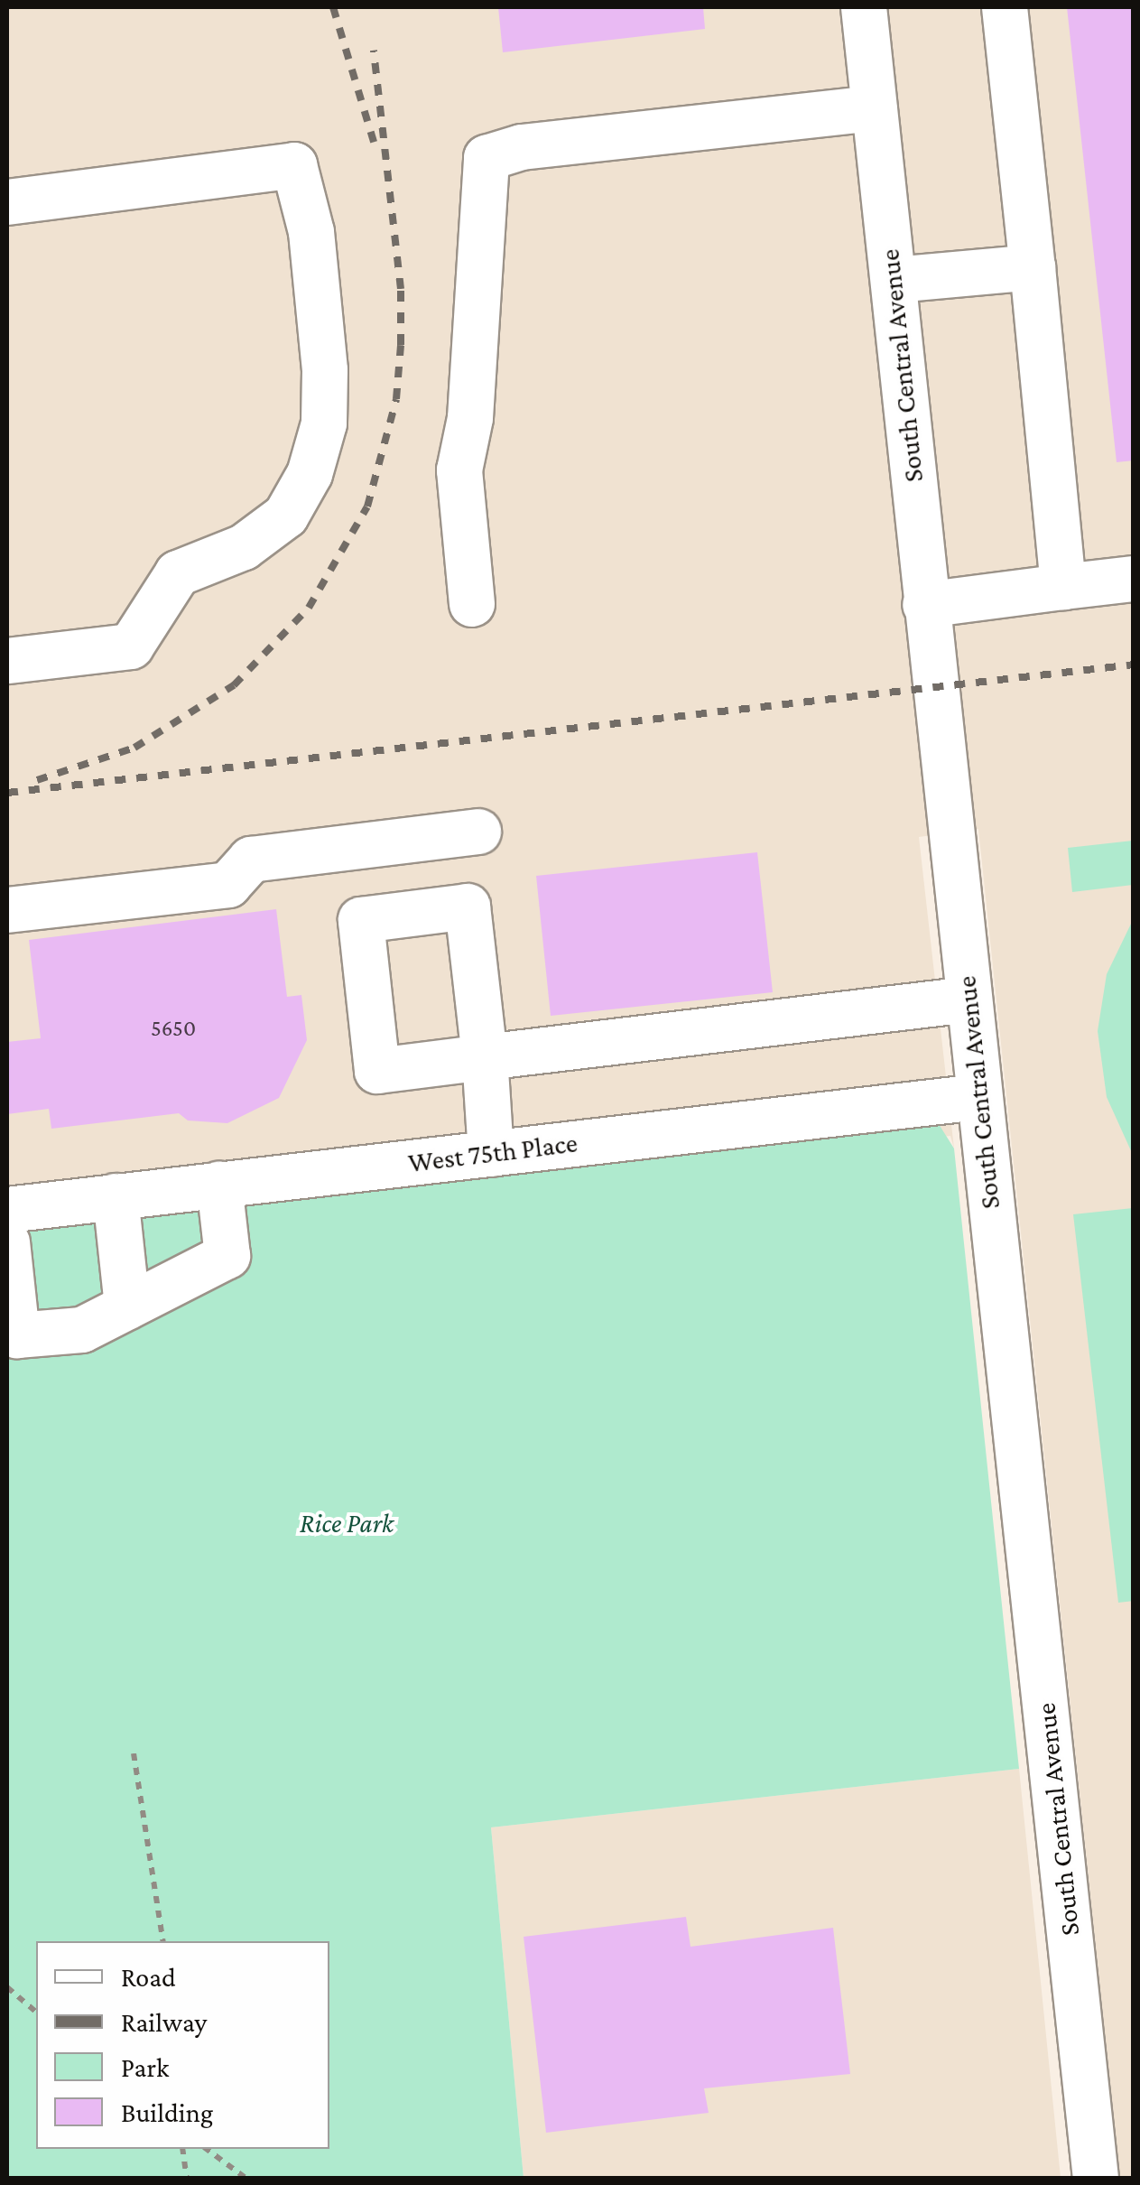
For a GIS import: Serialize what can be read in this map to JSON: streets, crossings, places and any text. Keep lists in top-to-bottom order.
{
  "streets": {
    "street": ["South Central Avenue", "West 75th Place"]
  },
  "crossings": [
    ["South Central Avenue", "West 75th Place"]
  ],
  "parks": ["Rice Park"],
  "house_numbers": ["5650"],
  "legend": [
    "Road",
    "Railway",
    "Park",
    "Building"
  ]
}
